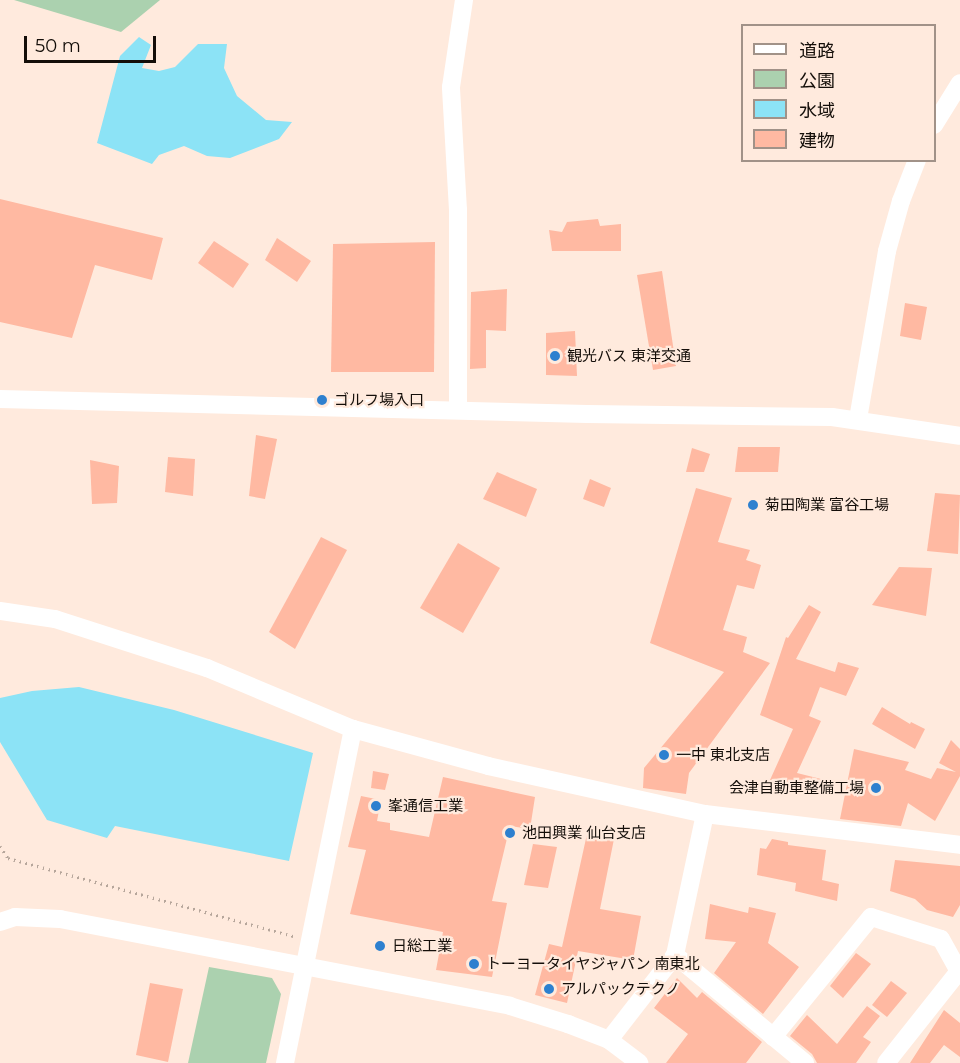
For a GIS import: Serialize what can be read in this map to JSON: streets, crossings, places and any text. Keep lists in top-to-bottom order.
{
  "places": [
    "観光バス 東洋交通",
    "ゴルフ場入口",
    "菊田陶業 富谷工場",
    "一中 東北支店",
    "会津自動車整備工場",
    "峯通信工業",
    "池田興業 仙台支店",
    "日総工業",
    "トーヨータイヤジャパン 南東北",
    "アルパックテクノ"
  ],
  "legend": [
    "道路",
    "公園",
    "水域",
    "建物"
  ],
  "scale_bar": "50 m"
}
